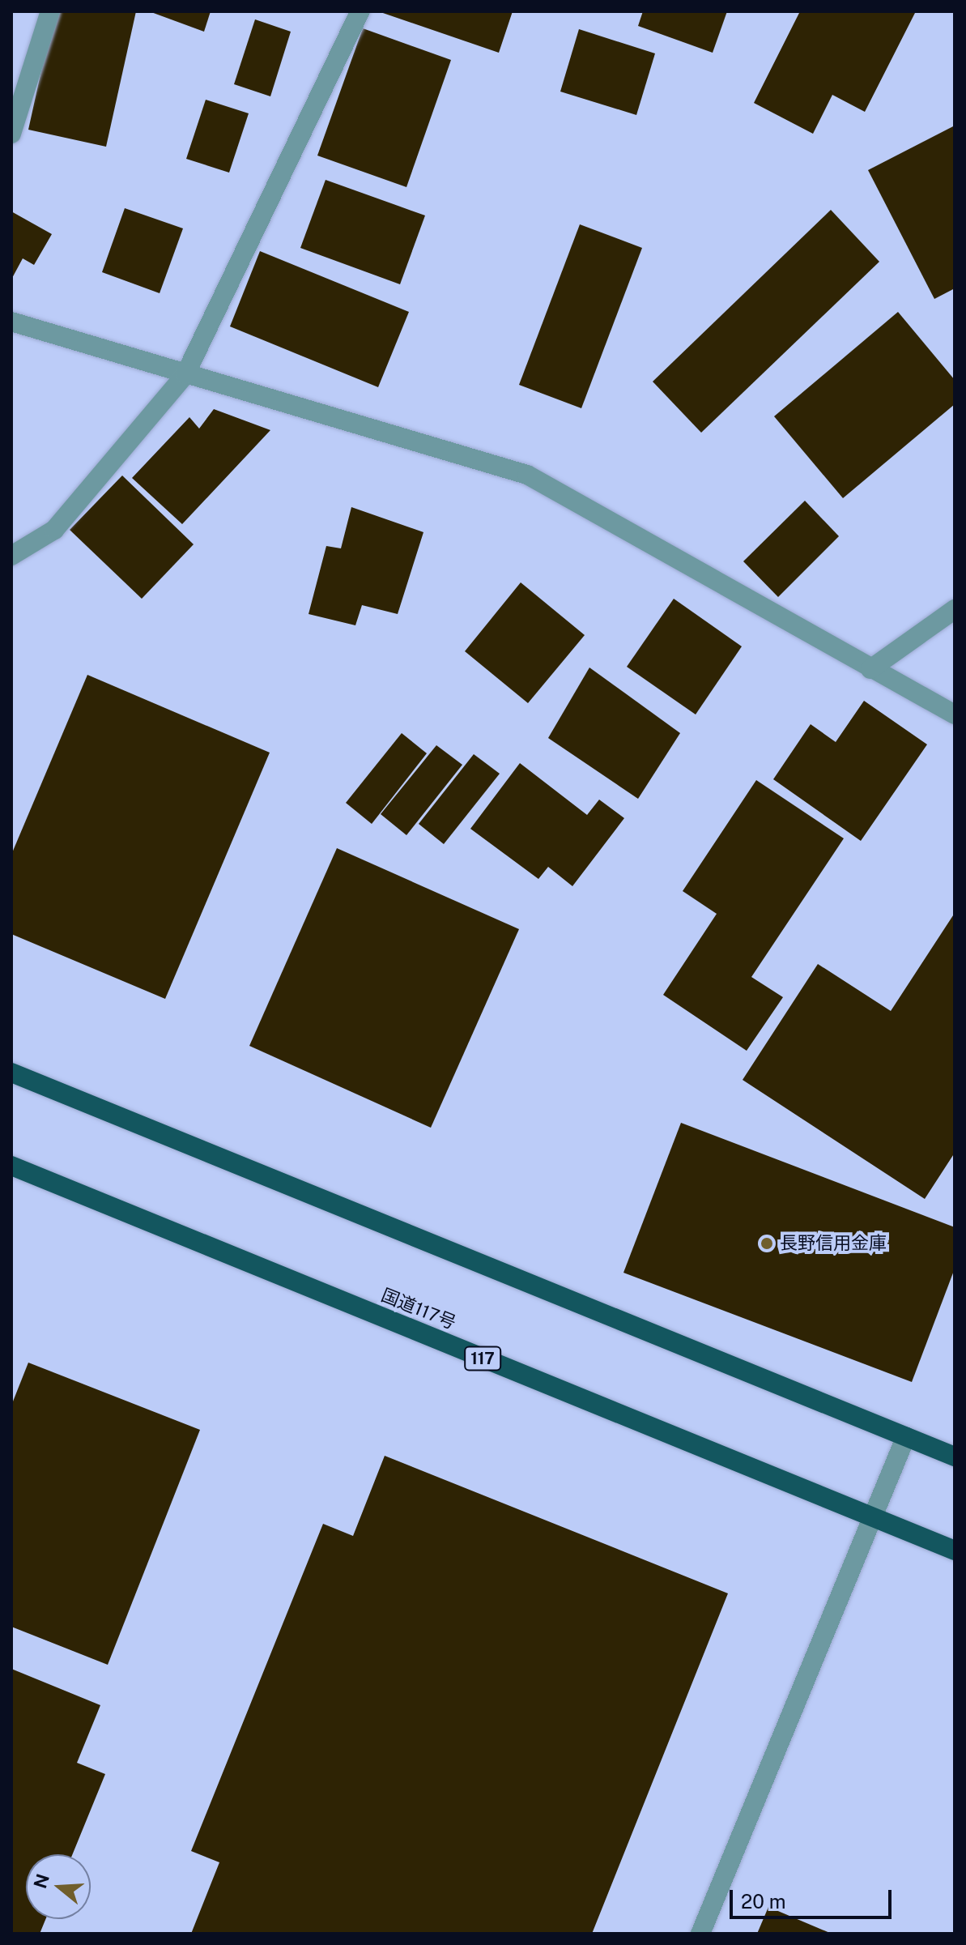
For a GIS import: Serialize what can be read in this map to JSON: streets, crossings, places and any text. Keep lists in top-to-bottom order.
{
  "streets": {
    "highway": ["国道117号", "117"]
  },
  "places": ["長野信用金庫"],
  "scale_bar": "20 m",
  "north": "left"
}
